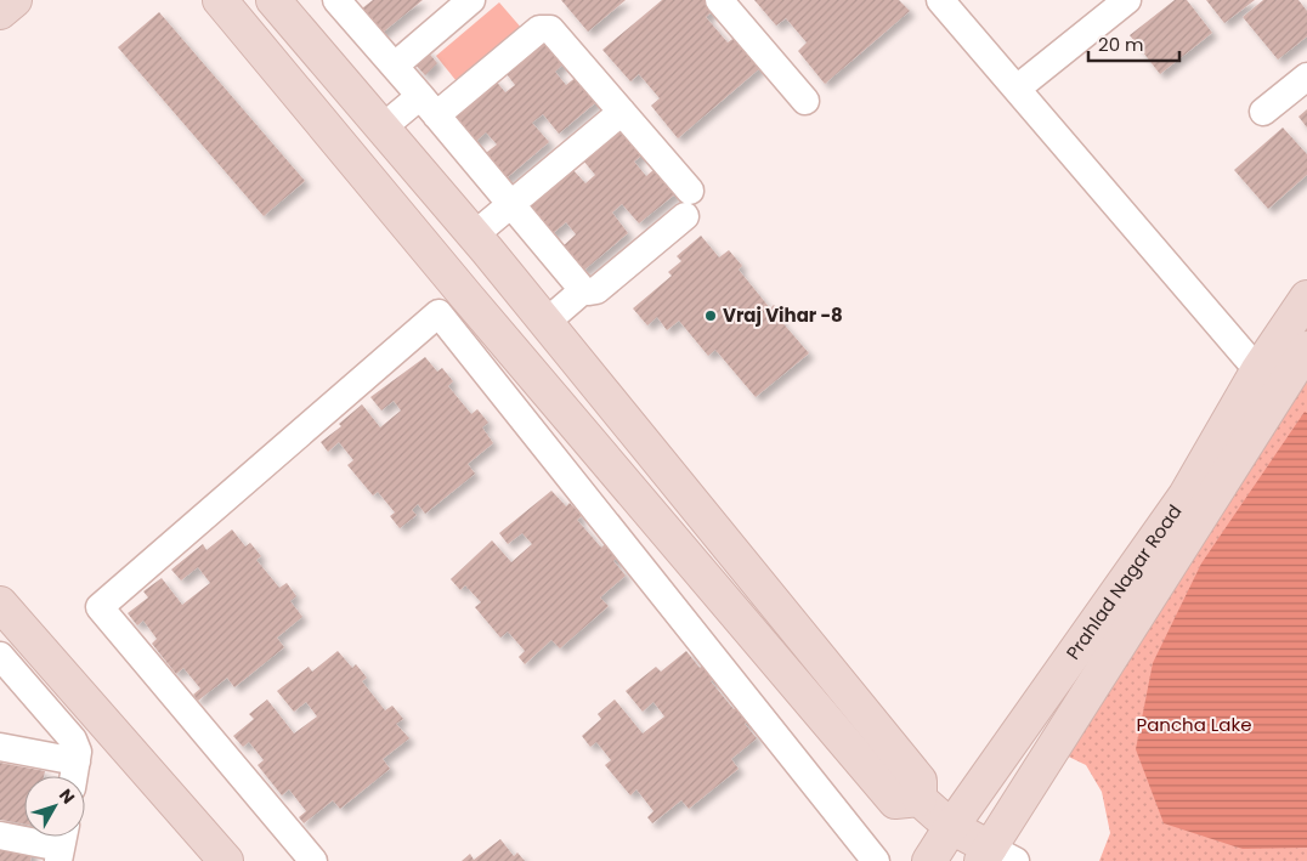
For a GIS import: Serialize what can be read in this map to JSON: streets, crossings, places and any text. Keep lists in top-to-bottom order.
{
  "streets": {
    "street": ["Prahlad Nagar Road"]
  },
  "parks": ["Pancha Lake"],
  "places": ["Vraj Vihar -8"],
  "scale_bar": "20 m",
  "north": "top right"
}
